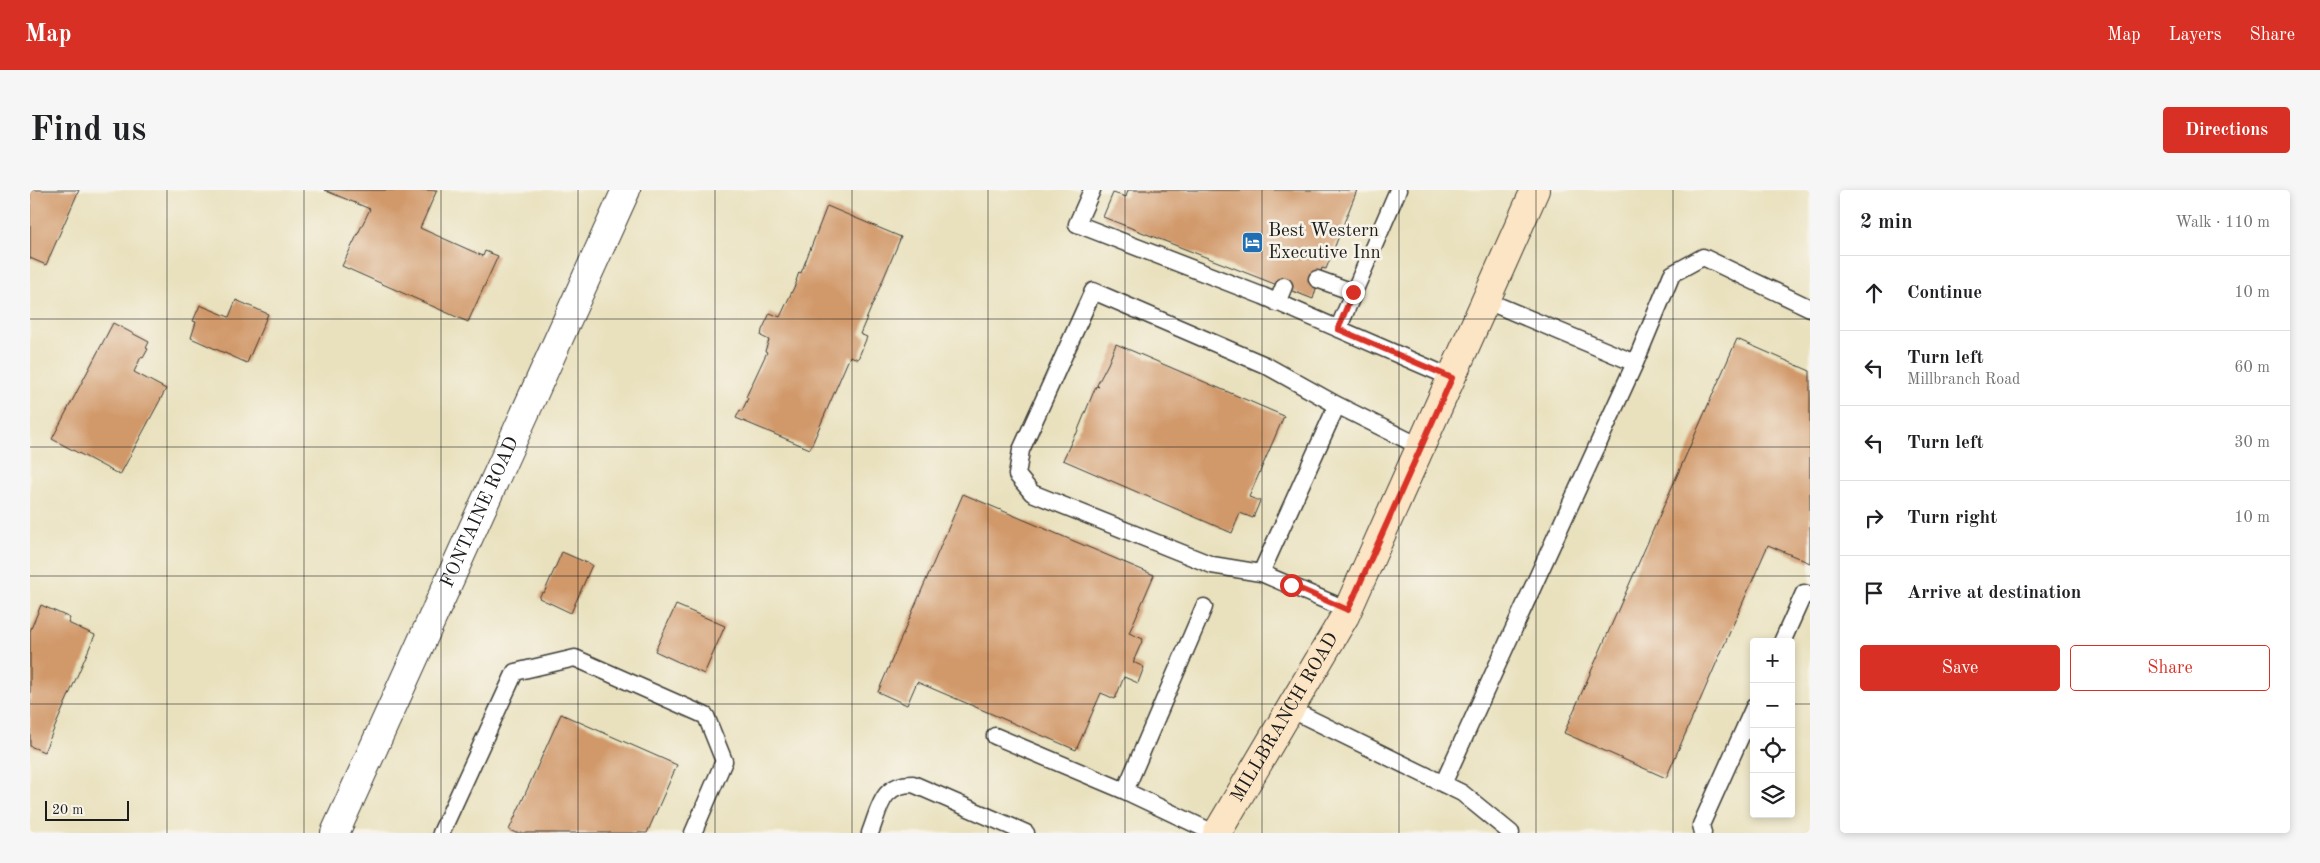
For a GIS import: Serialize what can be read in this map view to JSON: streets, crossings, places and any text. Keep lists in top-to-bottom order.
{
  "streets": {
    "main road": ["MILLBRANCH ROAD"],
    "street": ["FONTAINE ROAD"]
  },
  "places": {
    "hotel": ["Best Western Executive Inn"]
  },
  "scale_bar": "20 m",
  "page": {
    "header": "Map",
    "nav": ["Map", "Layers", "Share"],
    "buttons": [
      "Directions",
      ["Save", "Share"]
    ],
    "title": "Find us",
    "heading": ["2 min", "Walk · 110 m"],
    "list": [
      ["Continue", "10 m"],
      ["Turn left", "Millbranch Road", "60 m"],
      ["Turn left", "30 m"],
      ["Turn right", "10 m"],
      "Arrive at destination"
    ],
    "map_buttons": ["+", "−"],
    "scale": "20 m"
  }
}
